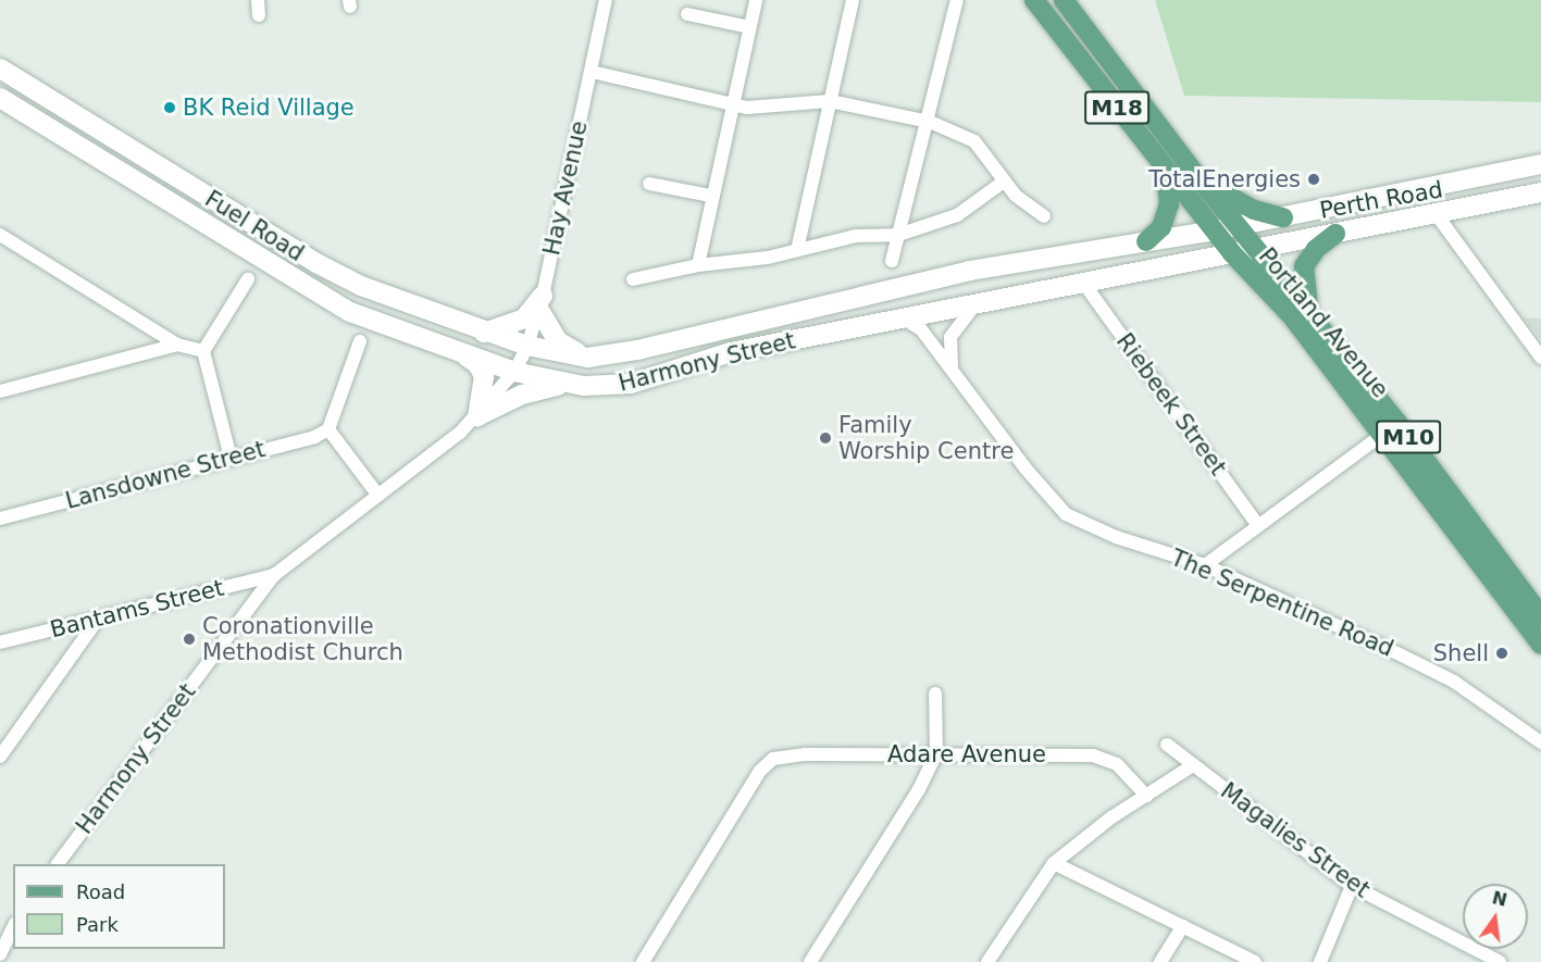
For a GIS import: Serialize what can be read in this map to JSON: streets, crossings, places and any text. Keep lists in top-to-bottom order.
{
  "streets": {
    "main road": [
      "M18",
      "Perth Road",
      "Fuel Road",
      "Portland Avenue",
      "Harmony Street",
      "M10"
    ],
    "street": [
      "Hay Avenue",
      "Riebeek Street",
      "Lansdowne Street",
      "The Serpentine Road",
      "Bantams Street",
      "Adare Avenue",
      "Magalies Street"
    ]
  },
  "crossings": [
    ["M18", "Perth Road"],
    ["M18", "Portland Avenue"],
    ["M18", "Harmony Street"],
    ["Hay Avenue", "Fuel Road"],
    ["Hay Avenue", "Harmony Street"],
    ["Perth Road", "Portland Avenue"],
    ["Perth Road", "Harmony Street"],
    ["Fuel Road", "Harmony Street"],
    ["Portland Avenue", "Harmony Street"],
    ["Harmony Street", "Riebeek Street"],
    ["Harmony Street", "The Serpentine Road"],
    ["Harmony Street", "Bantams Street"]
  ],
  "places": [
    "BK Reid Village",
    "TotalEnergies",
    "Family Worship Centre",
    "Coronationville Methodist Church",
    "Shell"
  ],
  "legend": ["Road", "Park"],
  "north": "top"
}
